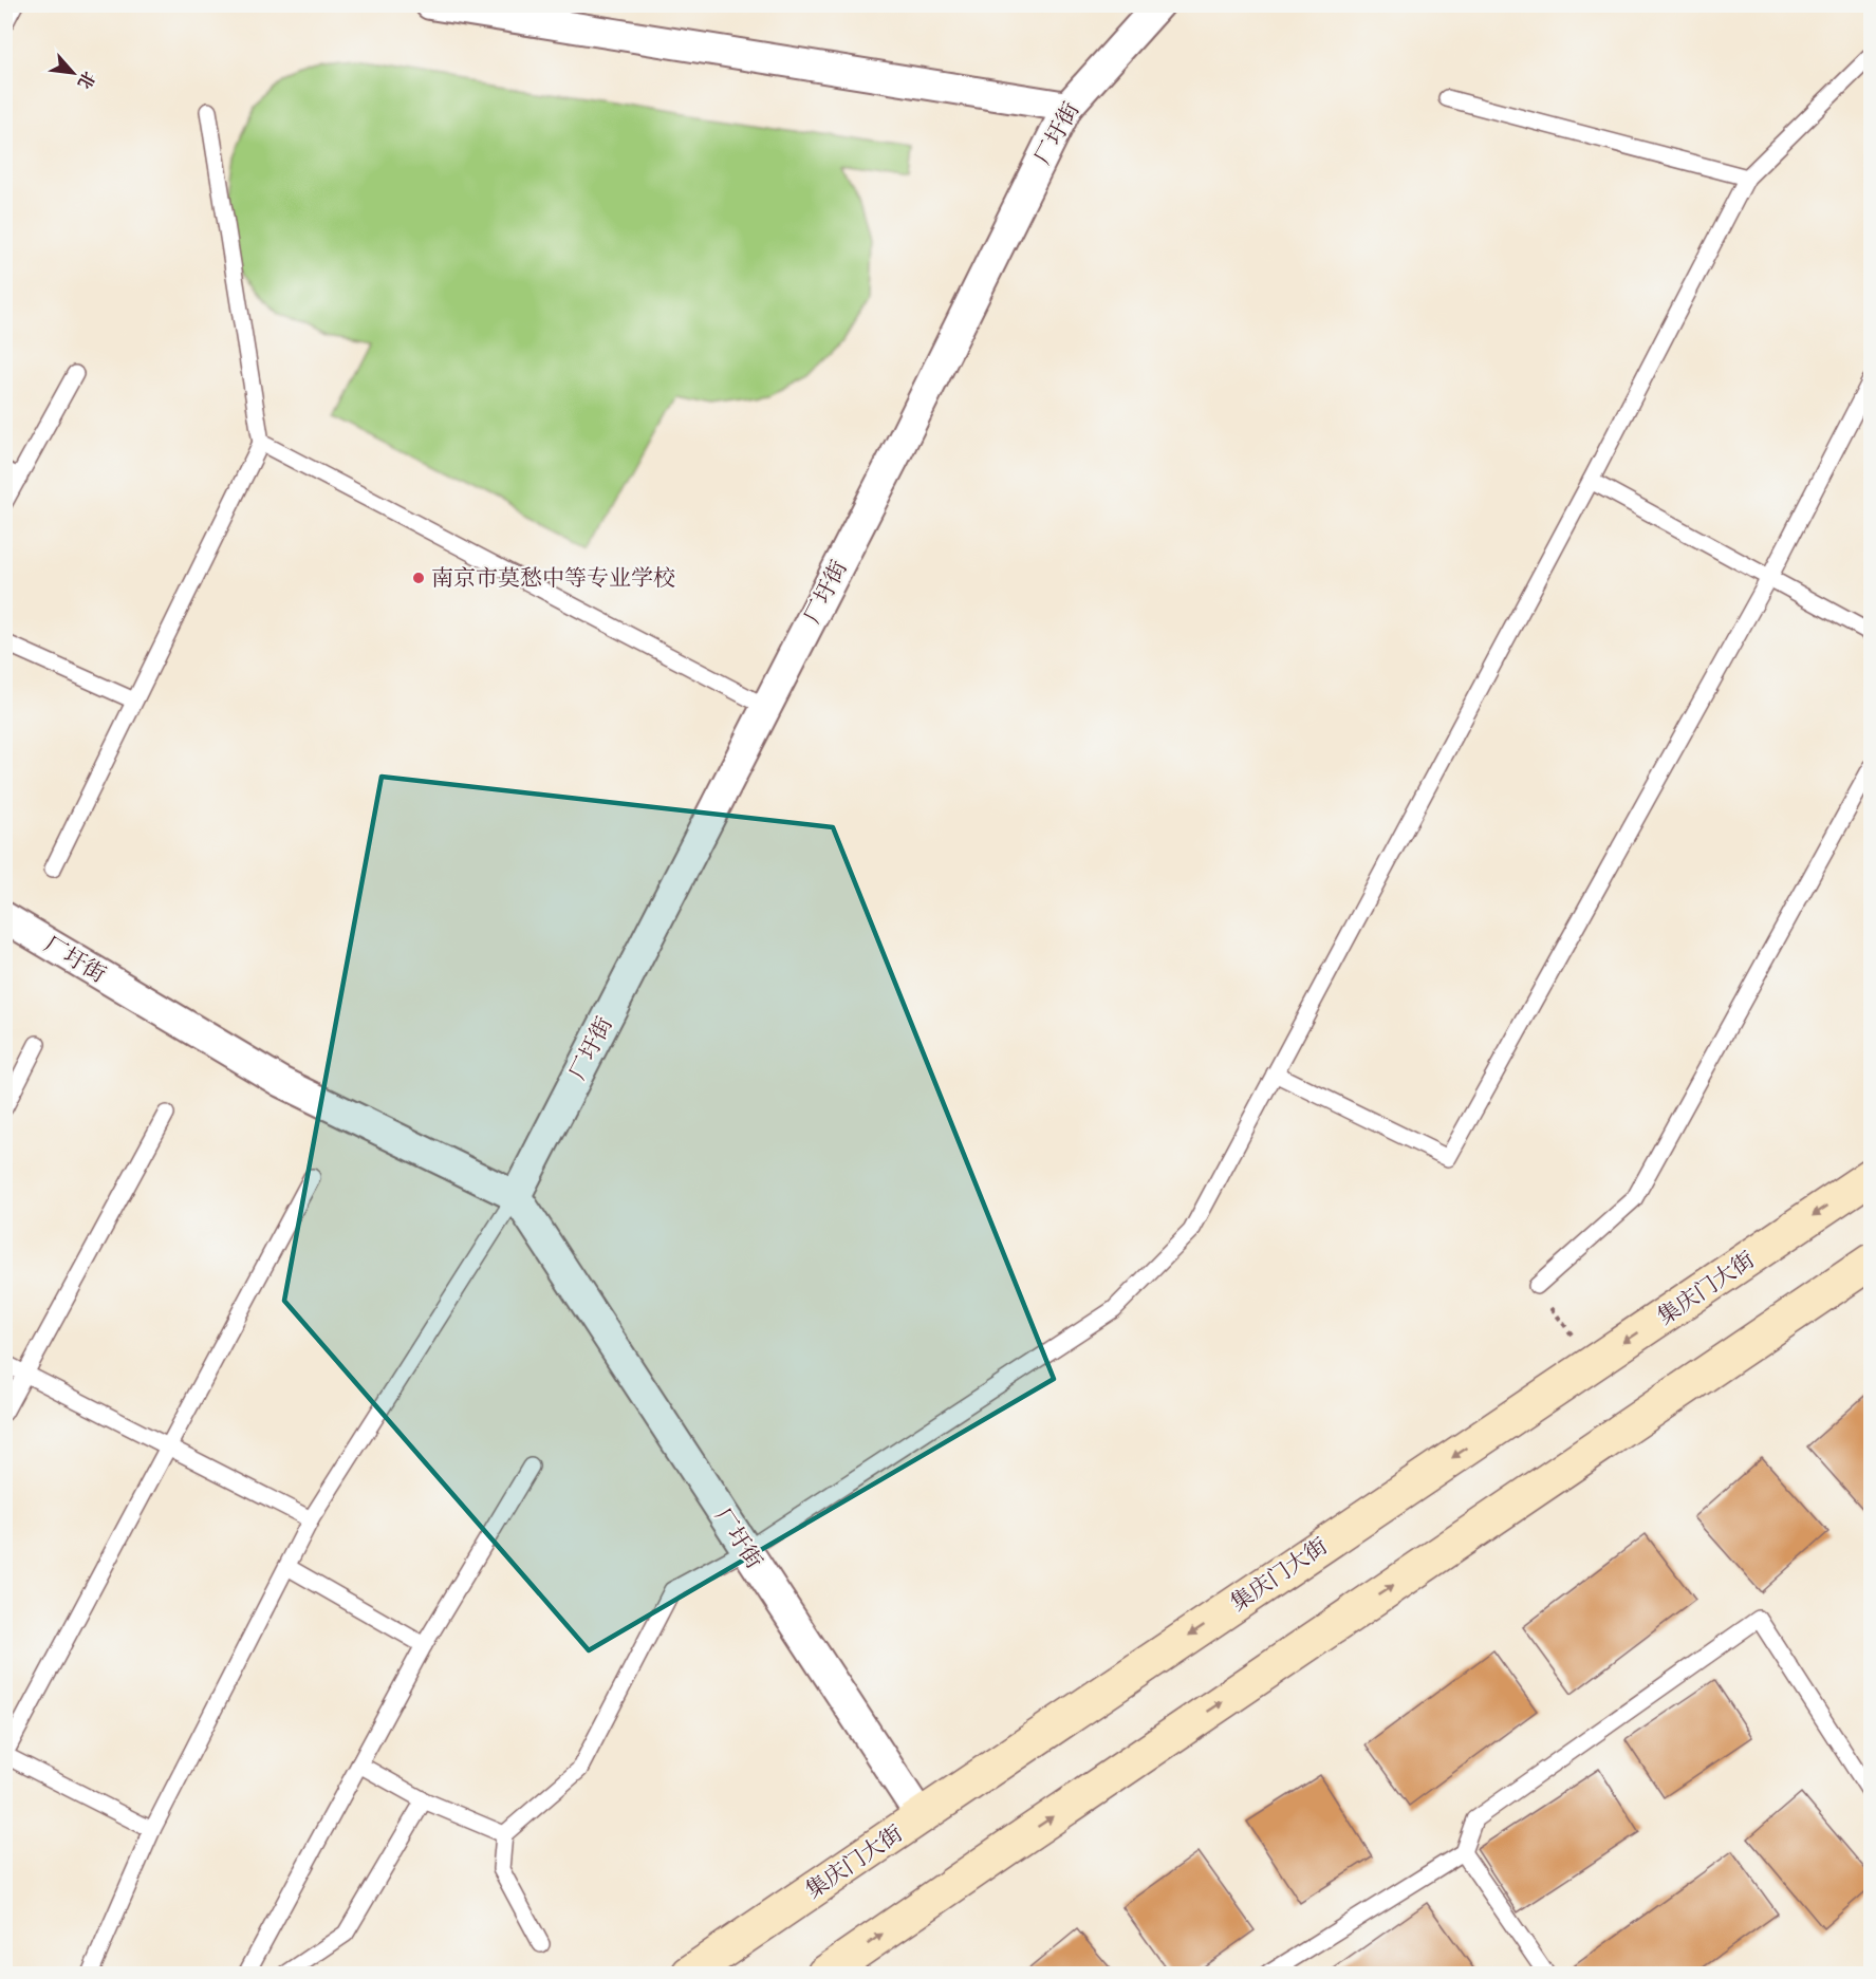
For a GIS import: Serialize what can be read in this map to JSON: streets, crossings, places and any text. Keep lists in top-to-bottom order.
{
  "streets": {
    "main road": ["集庆门大街"],
    "street": ["厂圩街"]
  },
  "crossings": [
    ["厂圩街", "集庆门大街"]
  ],
  "places": ["南京市莫愁中等专业学校"],
  "north": "bottom right"
}
